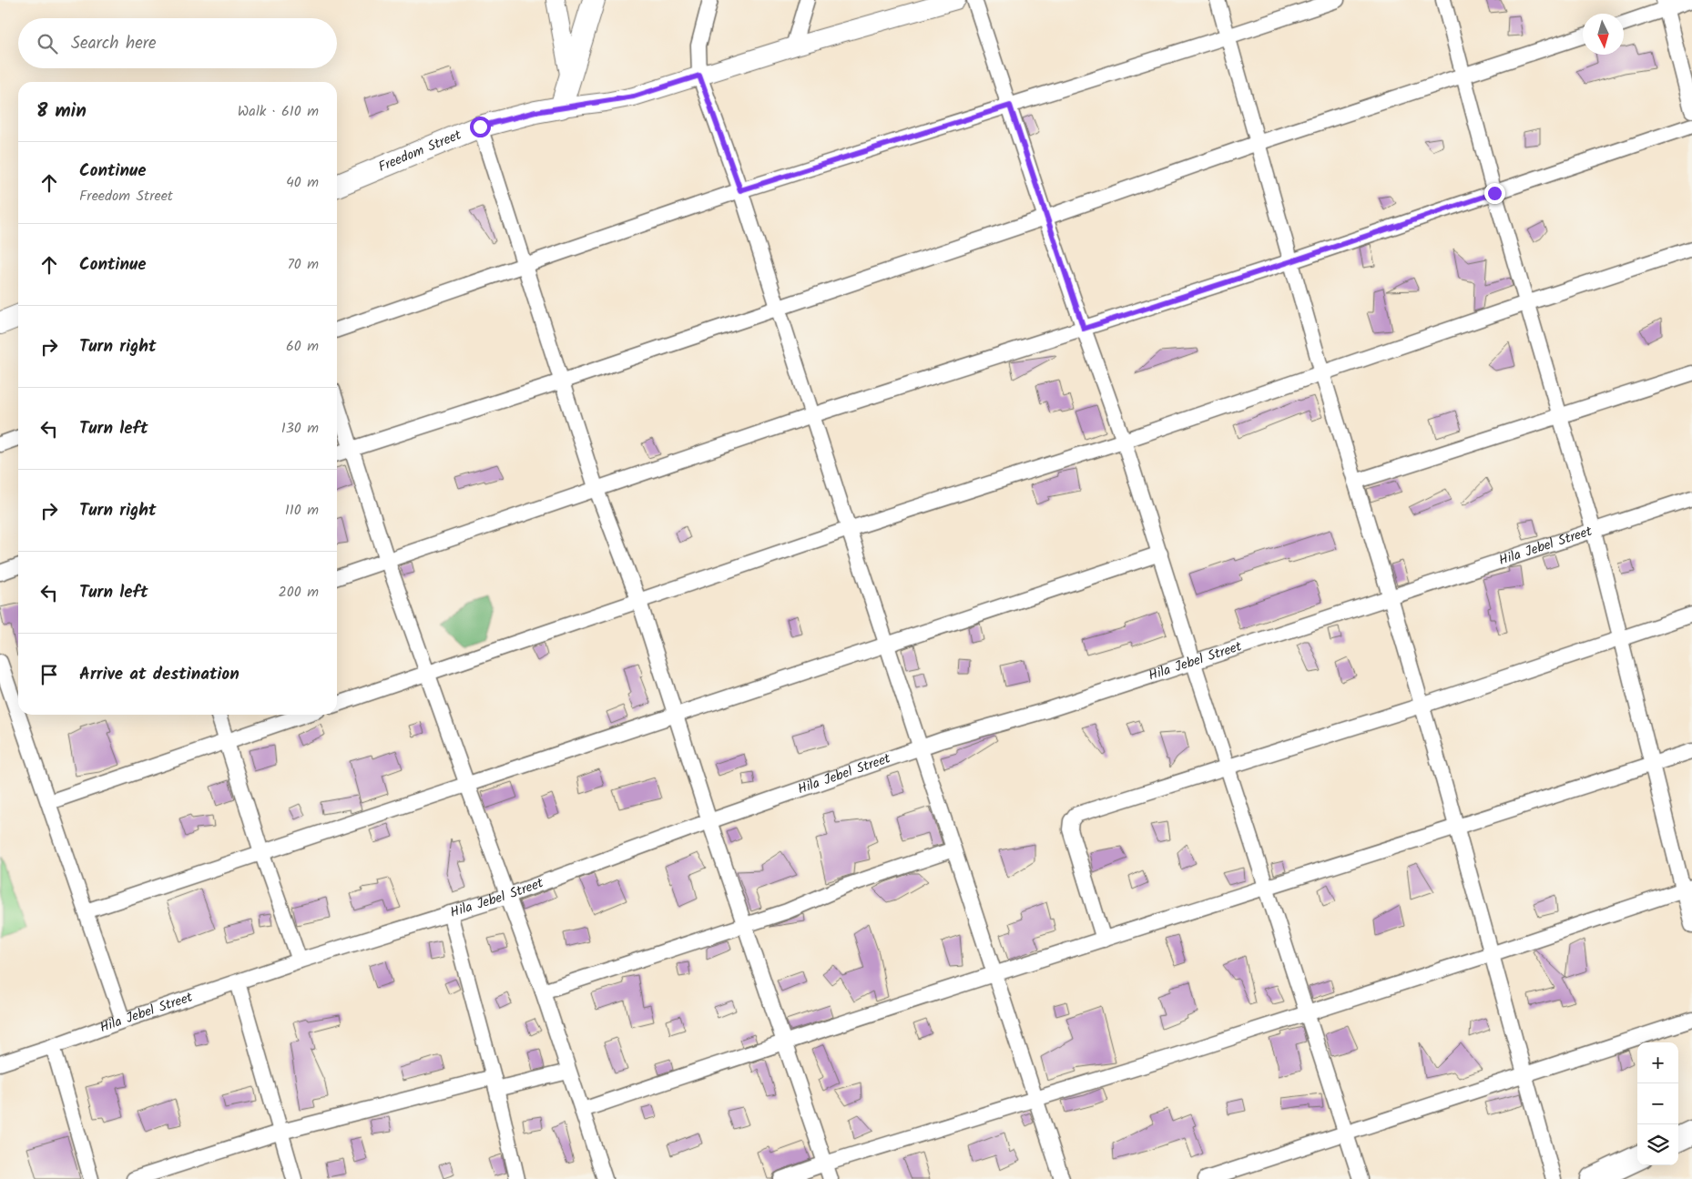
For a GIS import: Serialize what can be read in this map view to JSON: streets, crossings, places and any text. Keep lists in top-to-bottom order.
{
  "streets": {
    "main road": ["Freedom Street"],
    "street": ["Hila Jebel Street"]
  },
  "north": "bottom",
  "page": {
    "search": "Search here",
    "heading": ["8 min", "Walk · 610 m"],
    "list": [
      ["Continue", "Freedom Street", "40 m"],
      ["Continue", "70 m"],
      ["Turn right", "60 m"],
      ["Turn left", "130 m"],
      ["Turn right", "110 m"],
      ["Turn left", "200 m"],
      "Arrive at destination"
    ],
    "map_buttons": ["+", "−"]
  }
}
